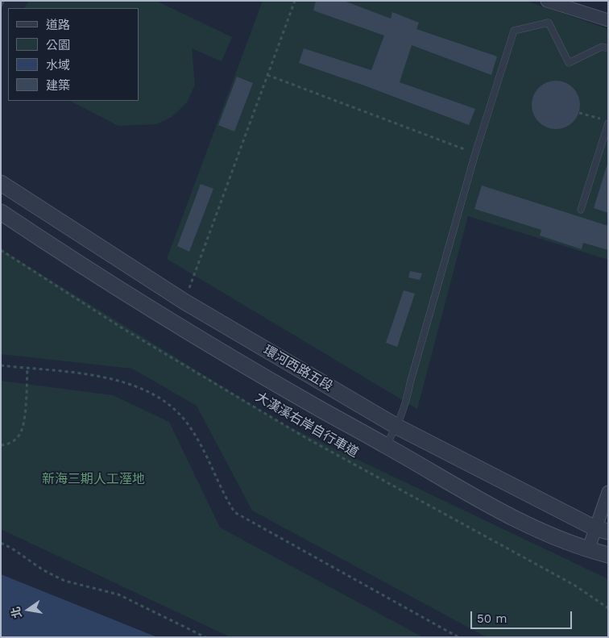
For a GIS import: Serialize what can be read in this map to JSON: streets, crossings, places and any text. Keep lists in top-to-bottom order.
{
  "streets": {
    "street": ["環河西路五段"],
    "path": ["大漢溪右岸自行車道"]
  },
  "parks": ["新海三期人工溼地"],
  "legend": [
    "道路",
    "公園",
    "水域",
    "建築"
  ],
  "scale_bar": "50 m",
  "north": "left"
}
